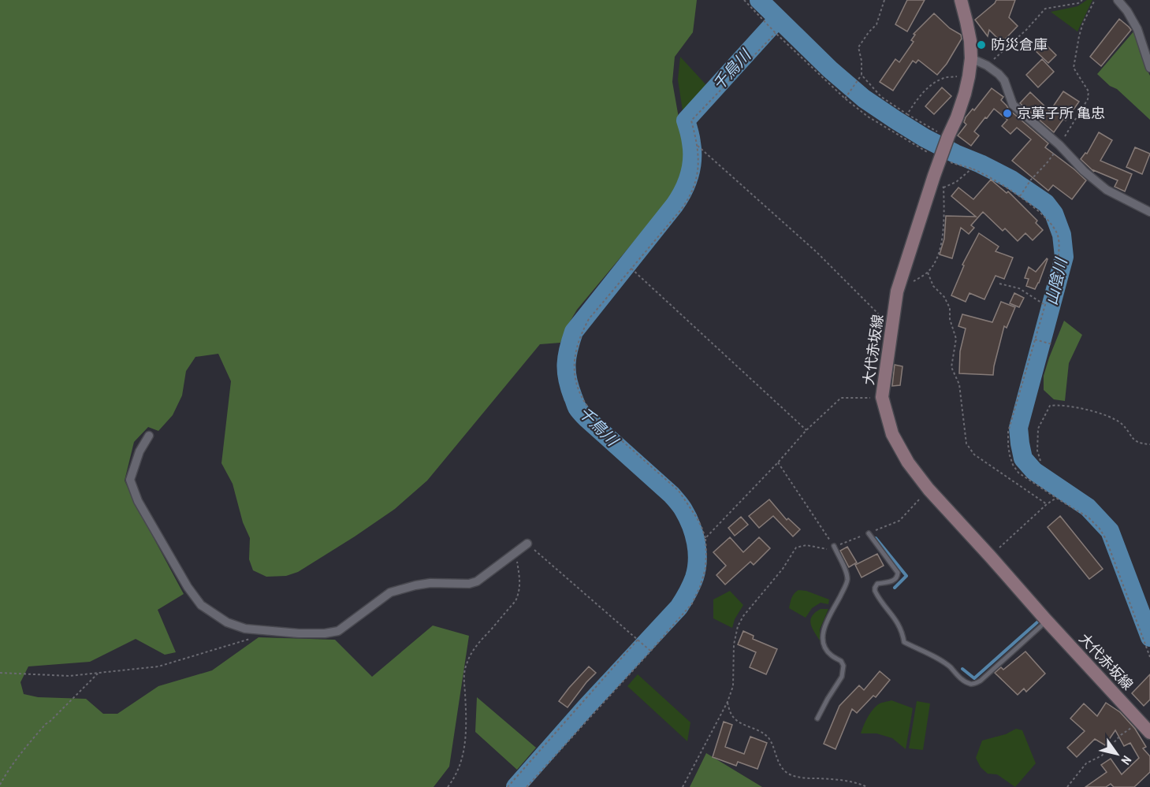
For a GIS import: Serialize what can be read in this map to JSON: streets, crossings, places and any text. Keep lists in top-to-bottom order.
{
  "streets": {
    "main road": ["大代赤坂線"]
  },
  "water": ["千鳥川", "山陰川"],
  "places": ["防災倉庫", "京菓子所 亀忠"],
  "north": "bottom right"
}
